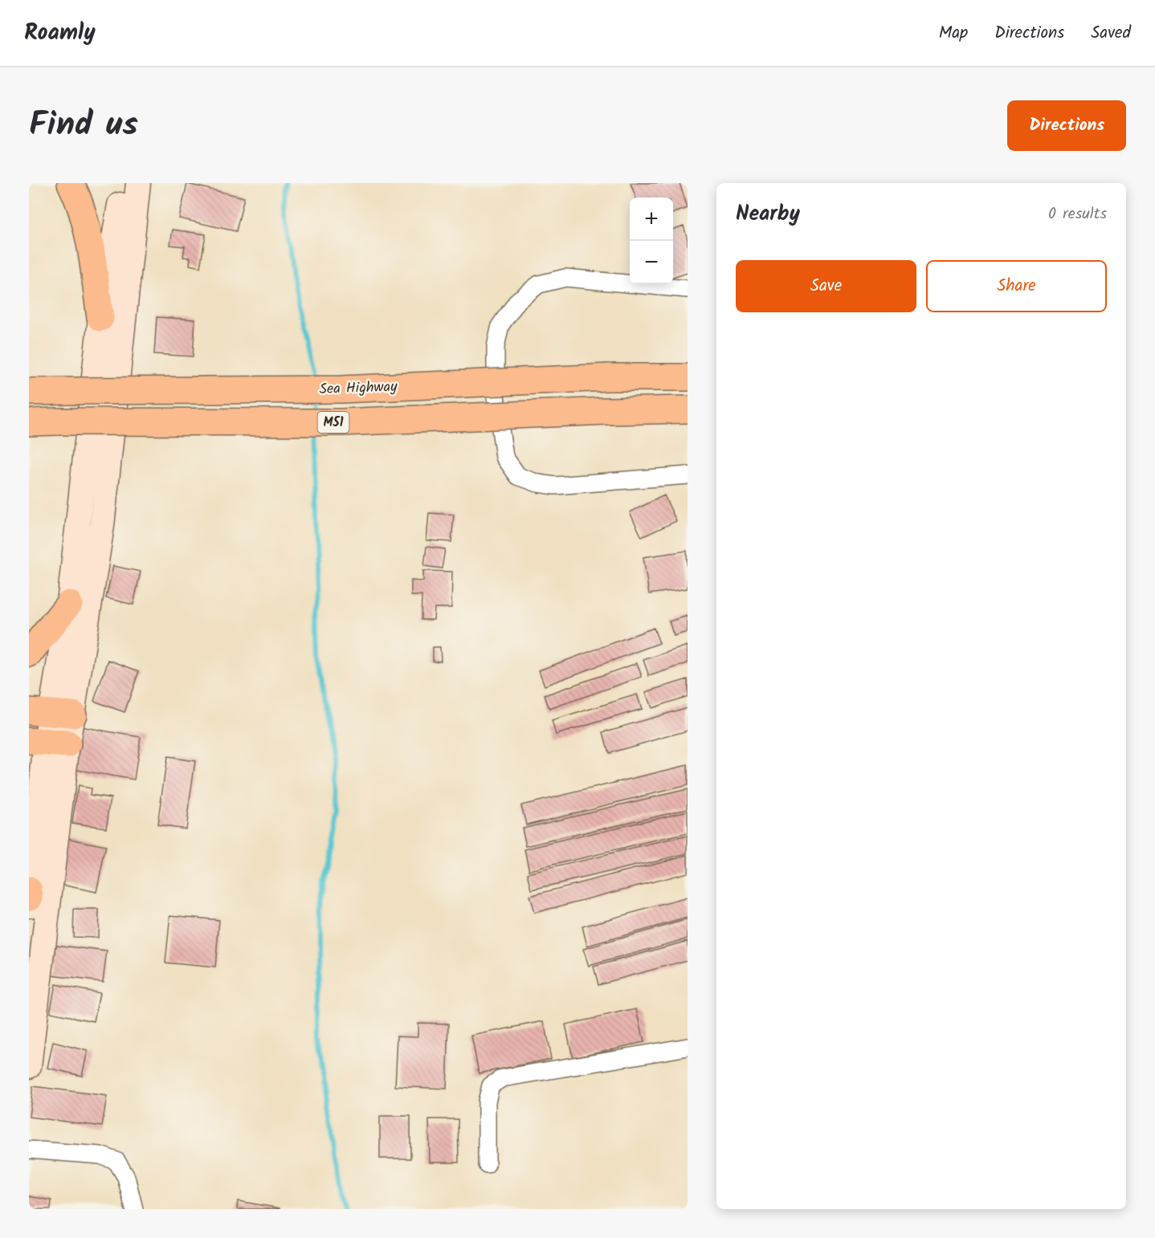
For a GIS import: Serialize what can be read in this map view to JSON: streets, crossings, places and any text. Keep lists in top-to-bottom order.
{
  "streets": {
    "highway": ["Sea Highway", "M51"]
  },
  "page": {
    "header": "Roamly",
    "nav": ["Map", "Directions", "Saved"],
    "title": "Find us",
    "buttons": [
      "Directions",
      ["Save", "Share"]
    ],
    "heading": ["Nearby", "0 results"],
    "map_buttons": ["+", "−"]
  }
}
